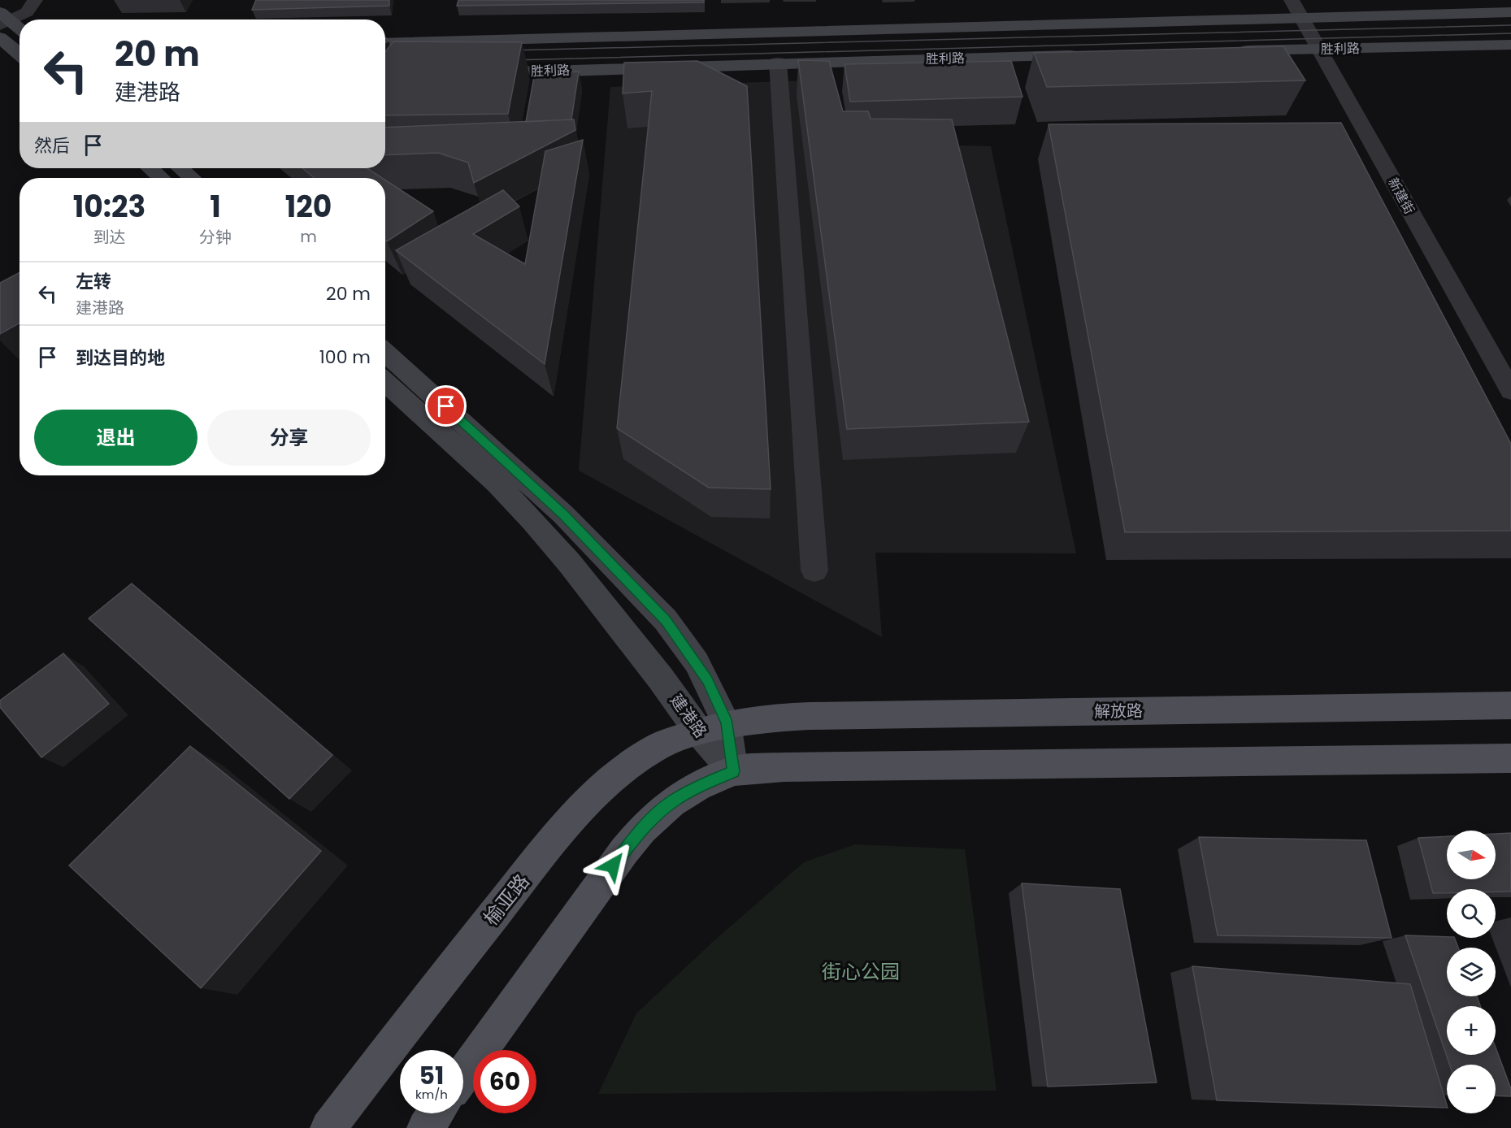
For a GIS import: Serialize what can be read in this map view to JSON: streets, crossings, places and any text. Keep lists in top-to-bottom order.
{
  "streets": {
    "main road": [
      "胜利路",
      "解放路",
      "建港路",
      "榆亚路"
    ],
    "street": ["新建街"]
  },
  "crossings": [
    ["胜利路", "新建街"],
    ["解放路", "建港路"],
    ["解放路", "榆亚路"],
    ["建港路", "榆亚路"]
  ],
  "parks": ["街心公园"],
  "north": "right",
  "page": {
    "turn": ["20 m", "建港路"],
    "then": "然后",
    "eta": [
      "10:23",
      "到达",
      "1",
      "分钟",
      "120",
      "m"
    ],
    "list": [
      {
        "name": "左转",
        "note": "建港路",
        "value": "20 m"
      },
      {
        "name": "到达目的地",
        "value": "100 m"
      }
    ],
    "buttons": ["退出", "分享"],
    "map_buttons": ["+", "−"],
    "speed": "51 km/h",
    "limit": "60"
  }
}
